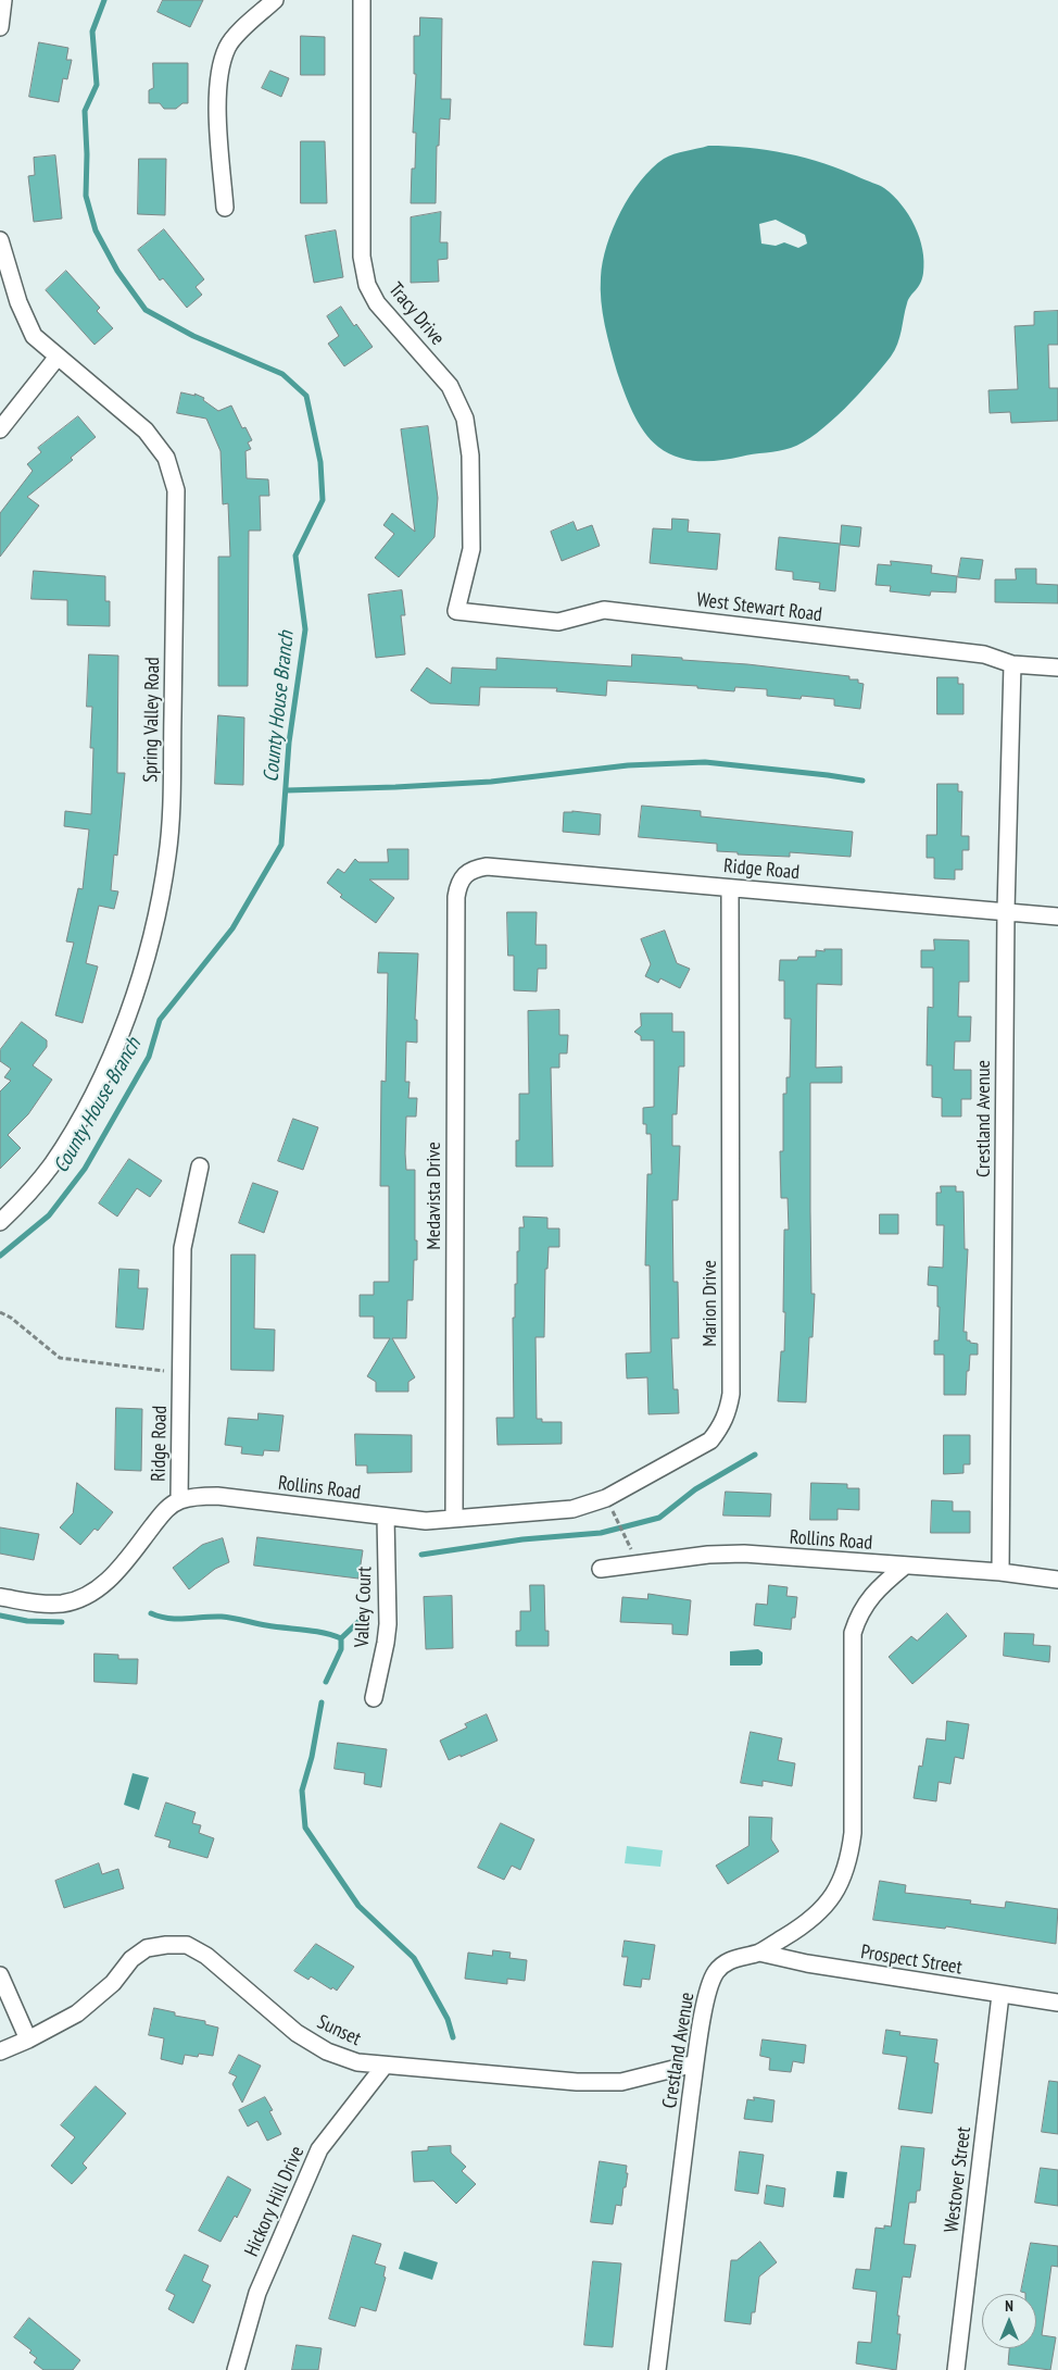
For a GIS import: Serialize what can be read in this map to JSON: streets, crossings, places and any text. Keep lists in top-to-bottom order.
{
  "streets": {
    "street": [
      "Tracy Drive",
      "West Stewart Road",
      "Spring Valley Road",
      "Ridge Road",
      "Crestland Avenue",
      "Medavista Drive",
      "Marion Drive",
      "Rollins Road",
      "Valley Court",
      "Prospect Street",
      "Sunset",
      "Westover Street",
      "Hickory Hill Drive"
    ]
  },
  "crossings": [
    ["Tracy Drive", "West Stewart Road"],
    ["West Stewart Road", "Crestland Avenue"],
    ["Ridge Road", "Crestland Avenue"],
    ["Ridge Road", "Medavista Drive"],
    ["Ridge Road", "Marion Drive"],
    ["Ridge Road", "Rollins Road"],
    ["Crestland Avenue", "Rollins Road"],
    ["Crestland Avenue", "Prospect Street"],
    ["Crestland Avenue", "Sunset"],
    ["Medavista Drive", "Marion Drive"],
    ["Medavista Drive", "Rollins Road"],
    ["Marion Drive", "Rollins Road"],
    ["Rollins Road", "Valley Court"],
    ["Prospect Street", "Westover Street"],
    ["Sunset", "Hickory Hill Drive"]
  ],
  "water": ["County House Branch"],
  "north": "top"
}
